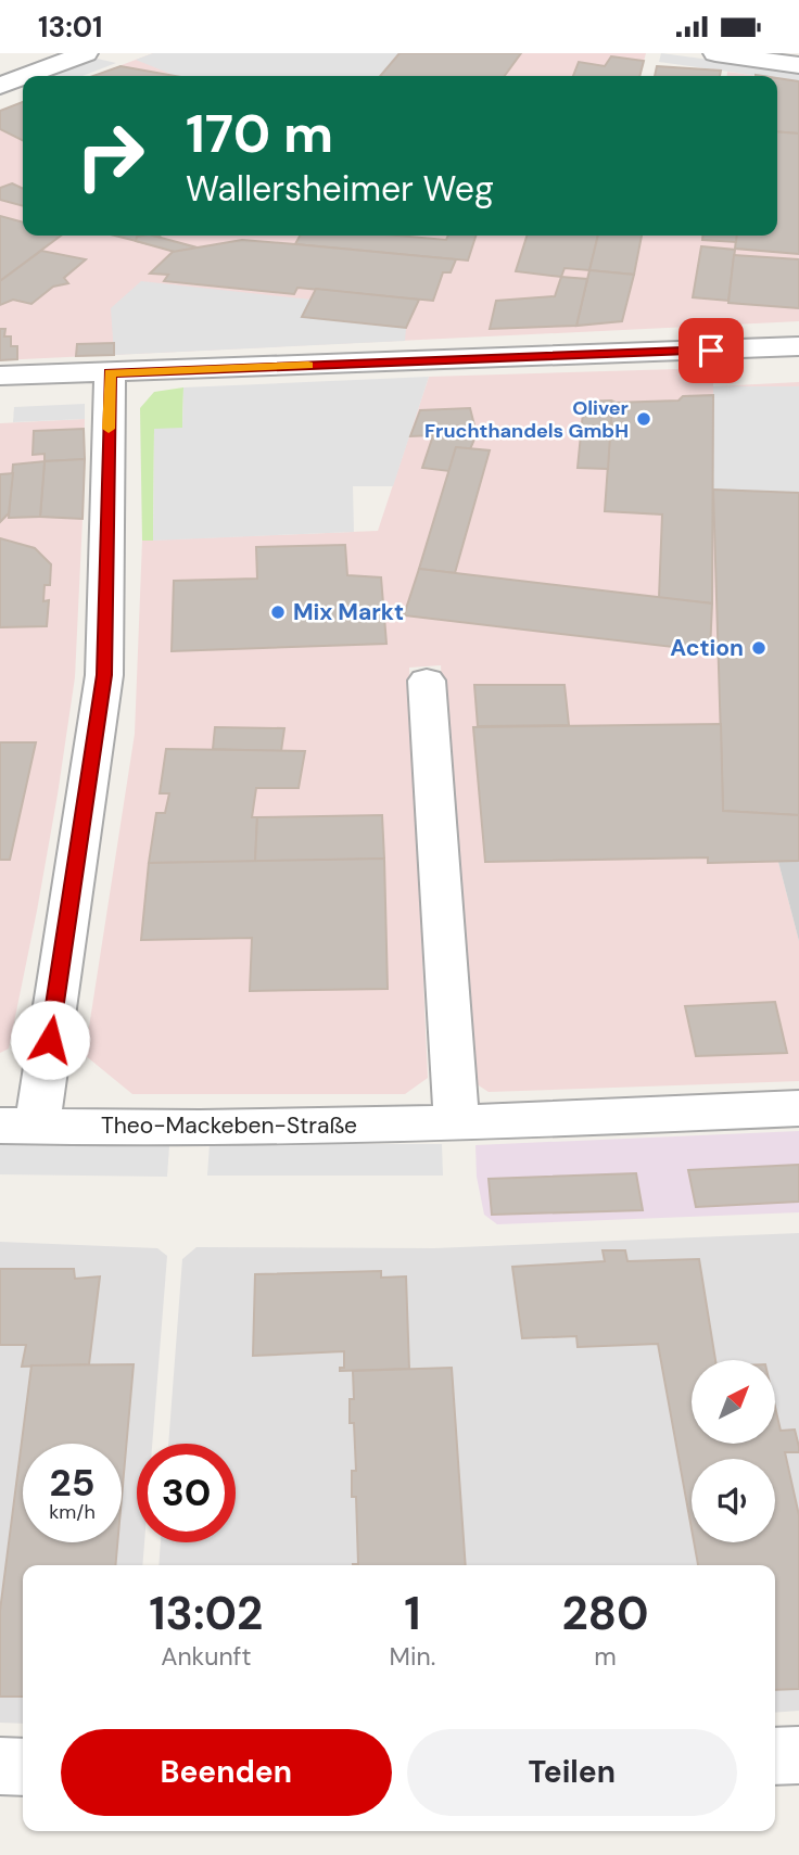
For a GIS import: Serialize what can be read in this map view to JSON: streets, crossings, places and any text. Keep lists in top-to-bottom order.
{
  "streets": {
    "street": ["Theo-Mackeben-Straße"]
  },
  "places": ["Oliver Fruchthandels GmbH", "Mix Markt", "Action"],
  "north": "top right",
  "page": {
    "status": "13:01",
    "turn": ["170 m", "Wallersheimer Weg"],
    "speed": "25 km/h",
    "limit": "30",
    "eta": [
      "13:02",
      "Ankunft",
      "1",
      "Min.",
      "280",
      "m"
    ],
    "buttons": ["Beenden", "Teilen"]
  }
}
